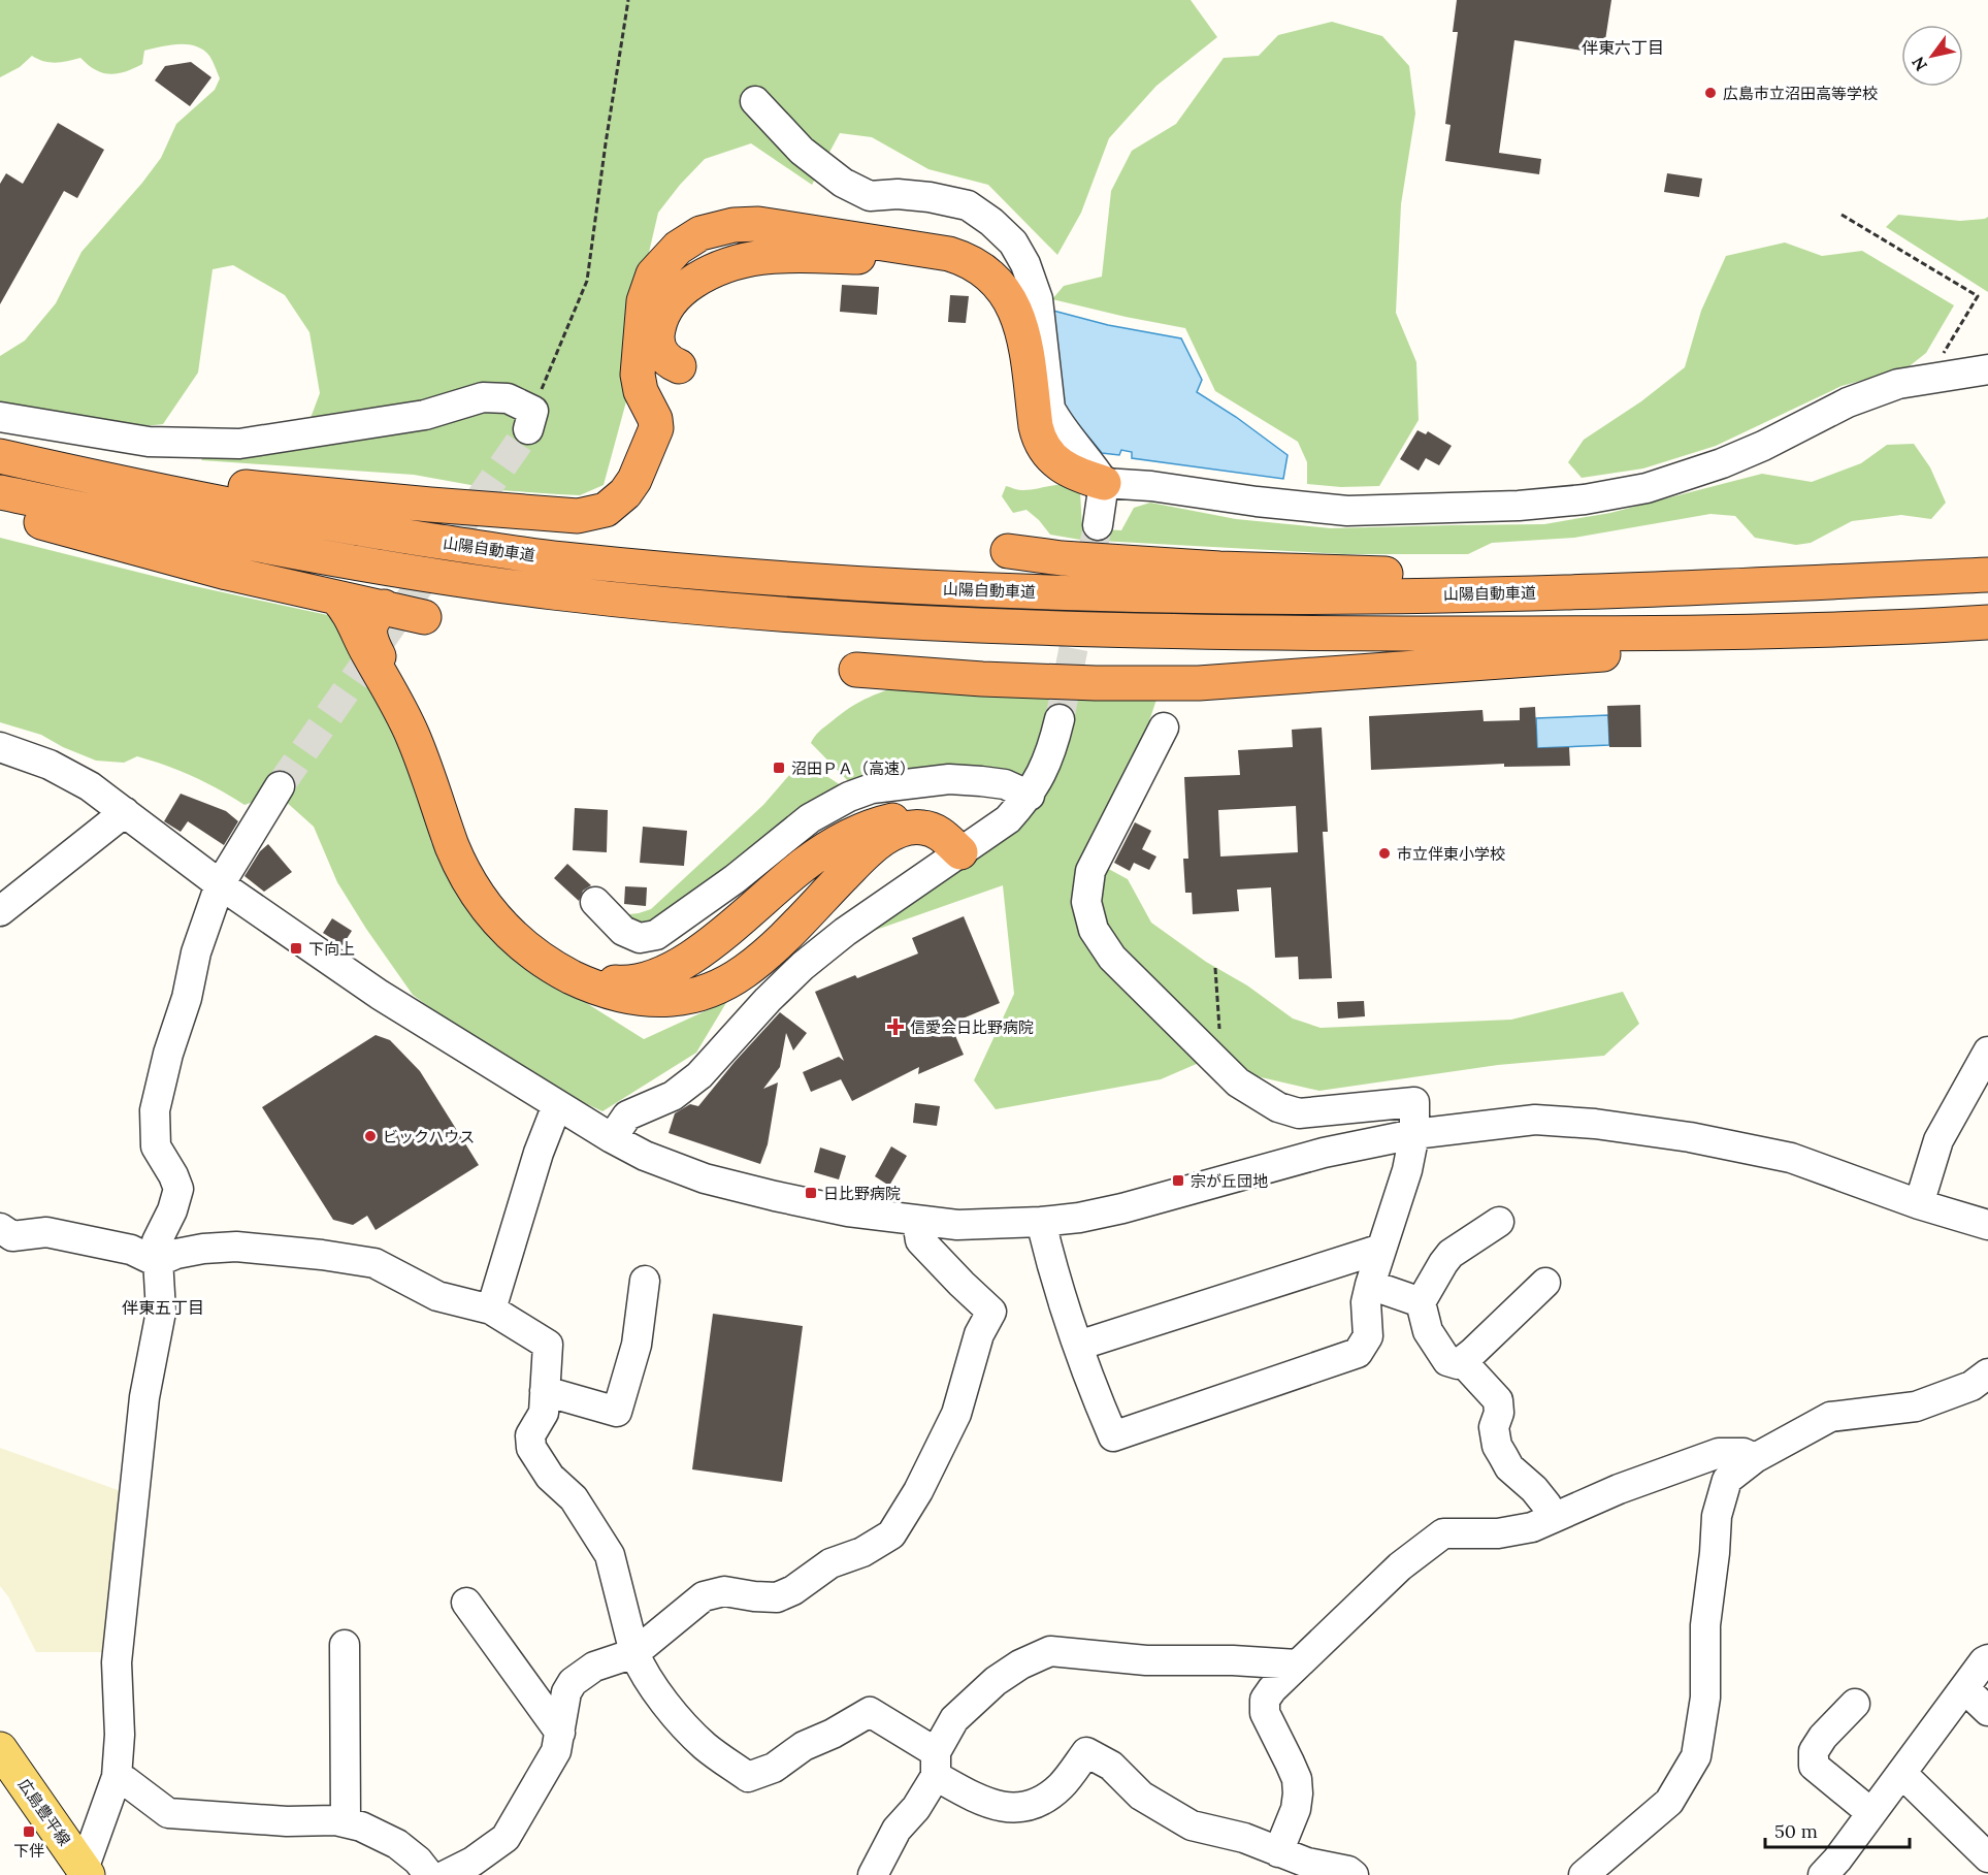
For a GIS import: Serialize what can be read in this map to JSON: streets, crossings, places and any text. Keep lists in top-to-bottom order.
{
  "streets": {
    "highway": ["山陽自動車道"],
    "main road": ["広島豊平線"]
  },
  "districts": ["伴東六丁目", "伴東五丁目"],
  "places": {
    "other": ["広島市立沼田高等学校", "市立伴東小学校", "ビックハウス"],
    "transit": [
      "沼田ＰＡ（高速）",
      "下向上",
      "宗が丘団地",
      "日比野病院",
      "下伴"
    ],
    "health": ["信愛会日比野病院"]
  },
  "scale_bar": "50 m",
  "north": "bottom left"
}
